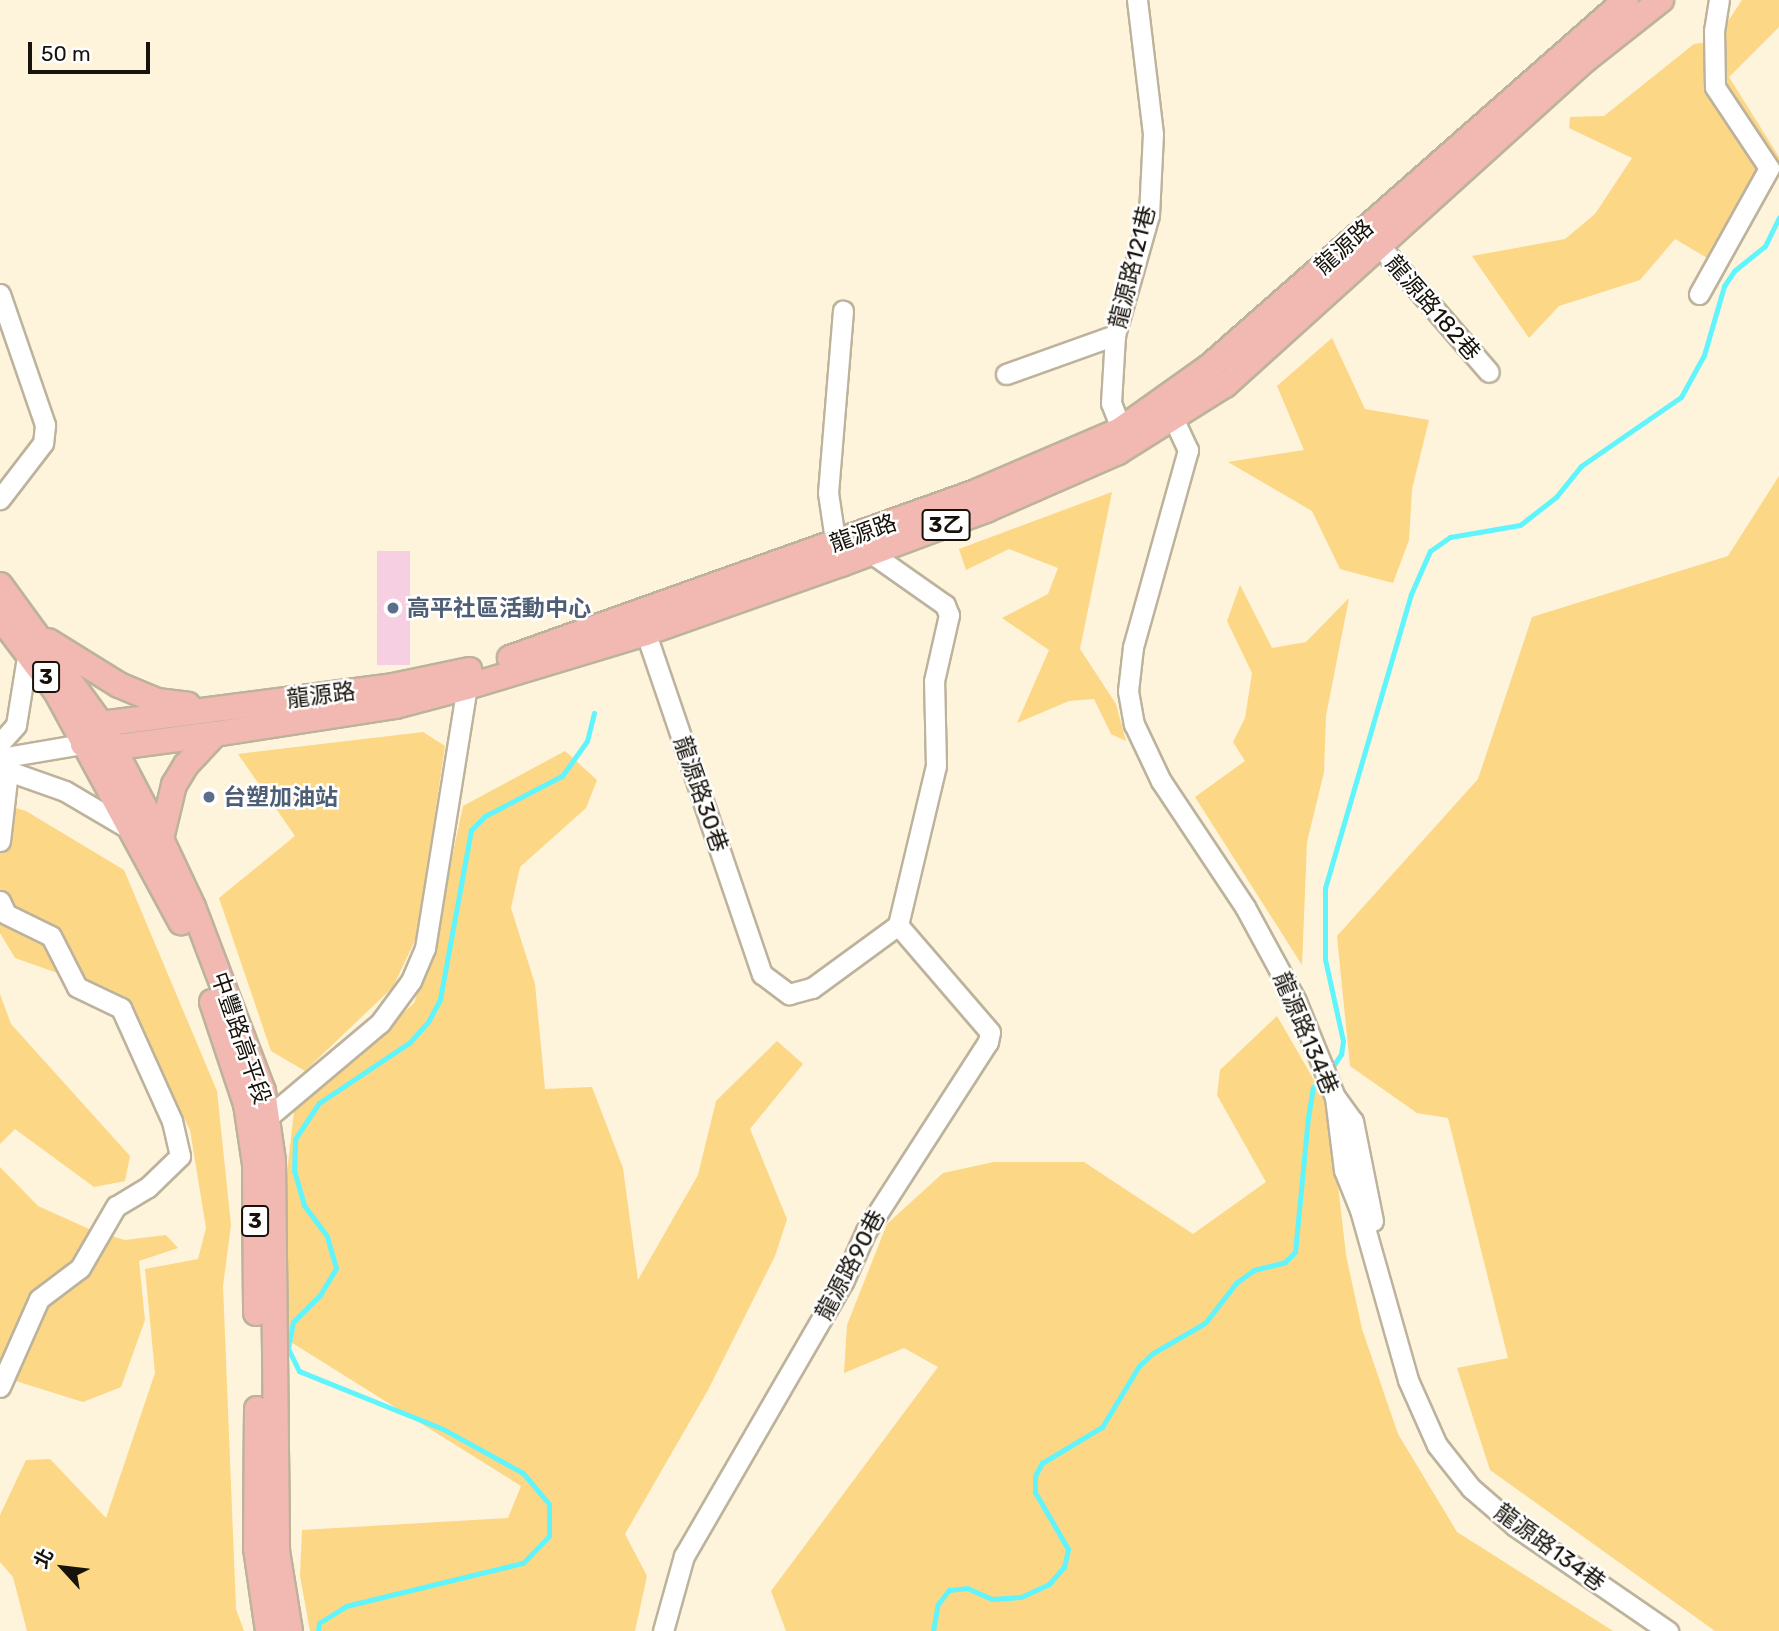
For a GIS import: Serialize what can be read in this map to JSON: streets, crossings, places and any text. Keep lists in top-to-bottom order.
{
  "streets": {
    "main road": [
      "龍源路",
      "3乙",
      "3",
      "中豐路高平段"
    ],
    "street": [
      "龍源路121巷",
      "龍源路182巷",
      "龍源路30巷",
      "龍源路134巷",
      "龍源路90巷"
    ]
  },
  "crossings": [
    ["龍源路", "龍源路121巷"],
    ["龍源路", "3乙"],
    ["龍源路", "龍源路30巷"],
    ["龍源路", "龍源路134巷"],
    ["龍源路", "中豐路高平段"],
    ["龍源路121巷", "3乙"],
    ["龍源路182巷", "3乙"],
    ["3乙", "龍源路30巷"],
    ["3乙", "龍源路134巷"],
    ["3乙", "中豐路高平段"],
    ["龍源路30巷", "龍源路90巷"]
  ],
  "places": ["高平社區活動中心", "台塑加油站"],
  "scale_bar": "50 m",
  "north": "top left"
}
